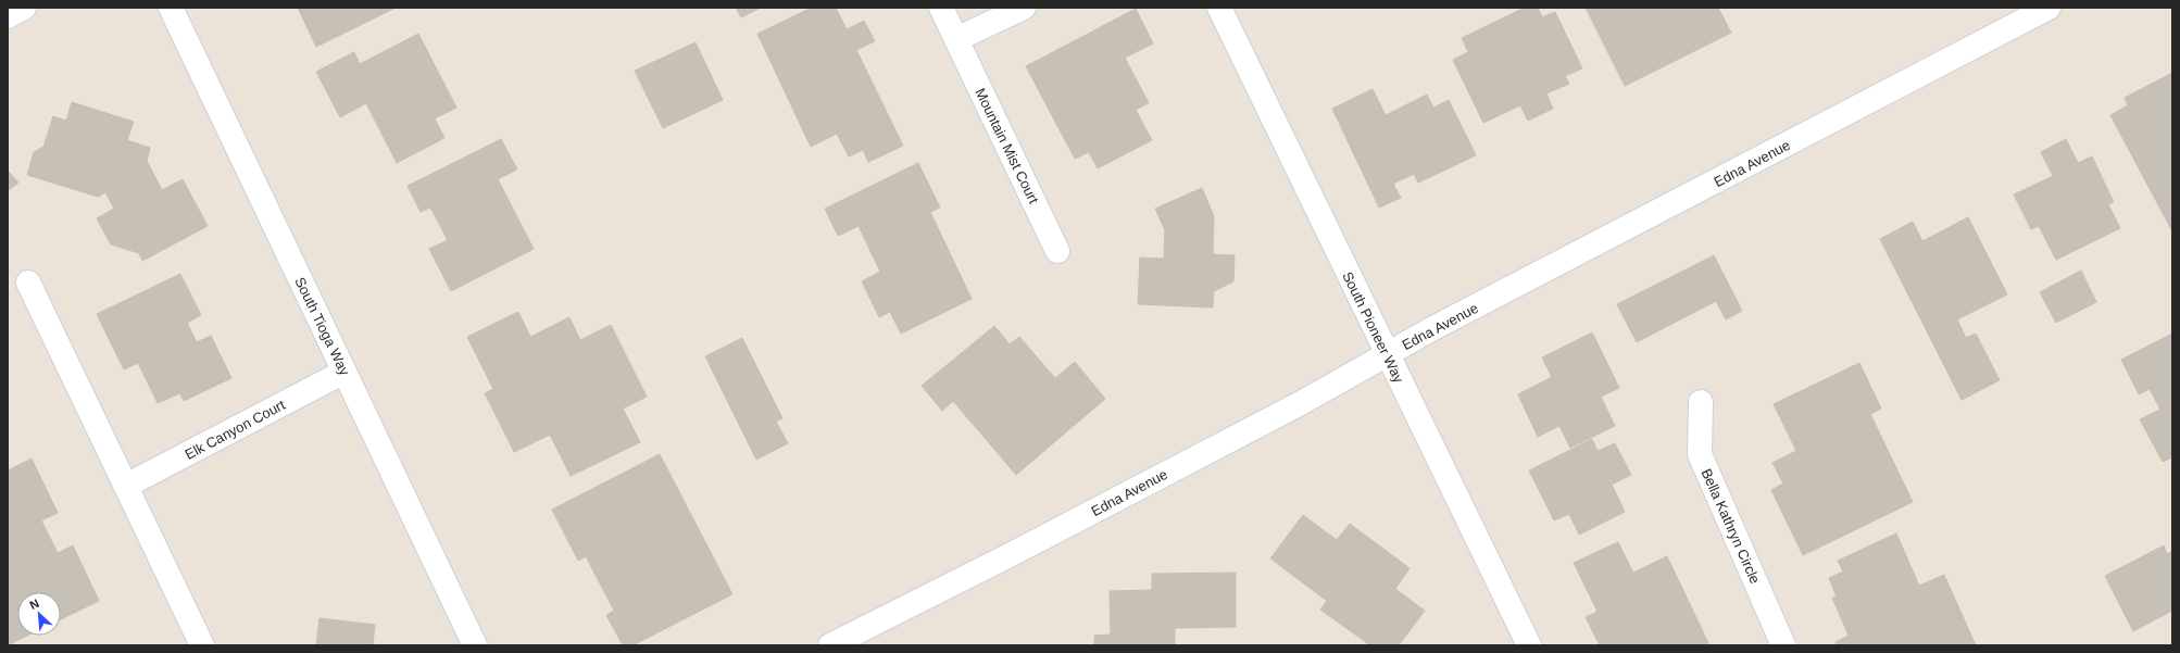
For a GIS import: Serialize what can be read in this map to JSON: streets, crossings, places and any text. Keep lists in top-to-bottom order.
{
  "streets": {
    "street": [
      "Mountain Mist Court",
      "Edna Avenue",
      "South Tioga Way",
      "South Pioneer Way",
      "Elk Canyon Court",
      "Bella Kathryn Circle"
    ]
  },
  "crossings": [
    ["Edna Avenue", "South Pioneer Way"],
    ["South Tioga Way", "Elk Canyon Court"]
  ],
  "north": "top left"
}
